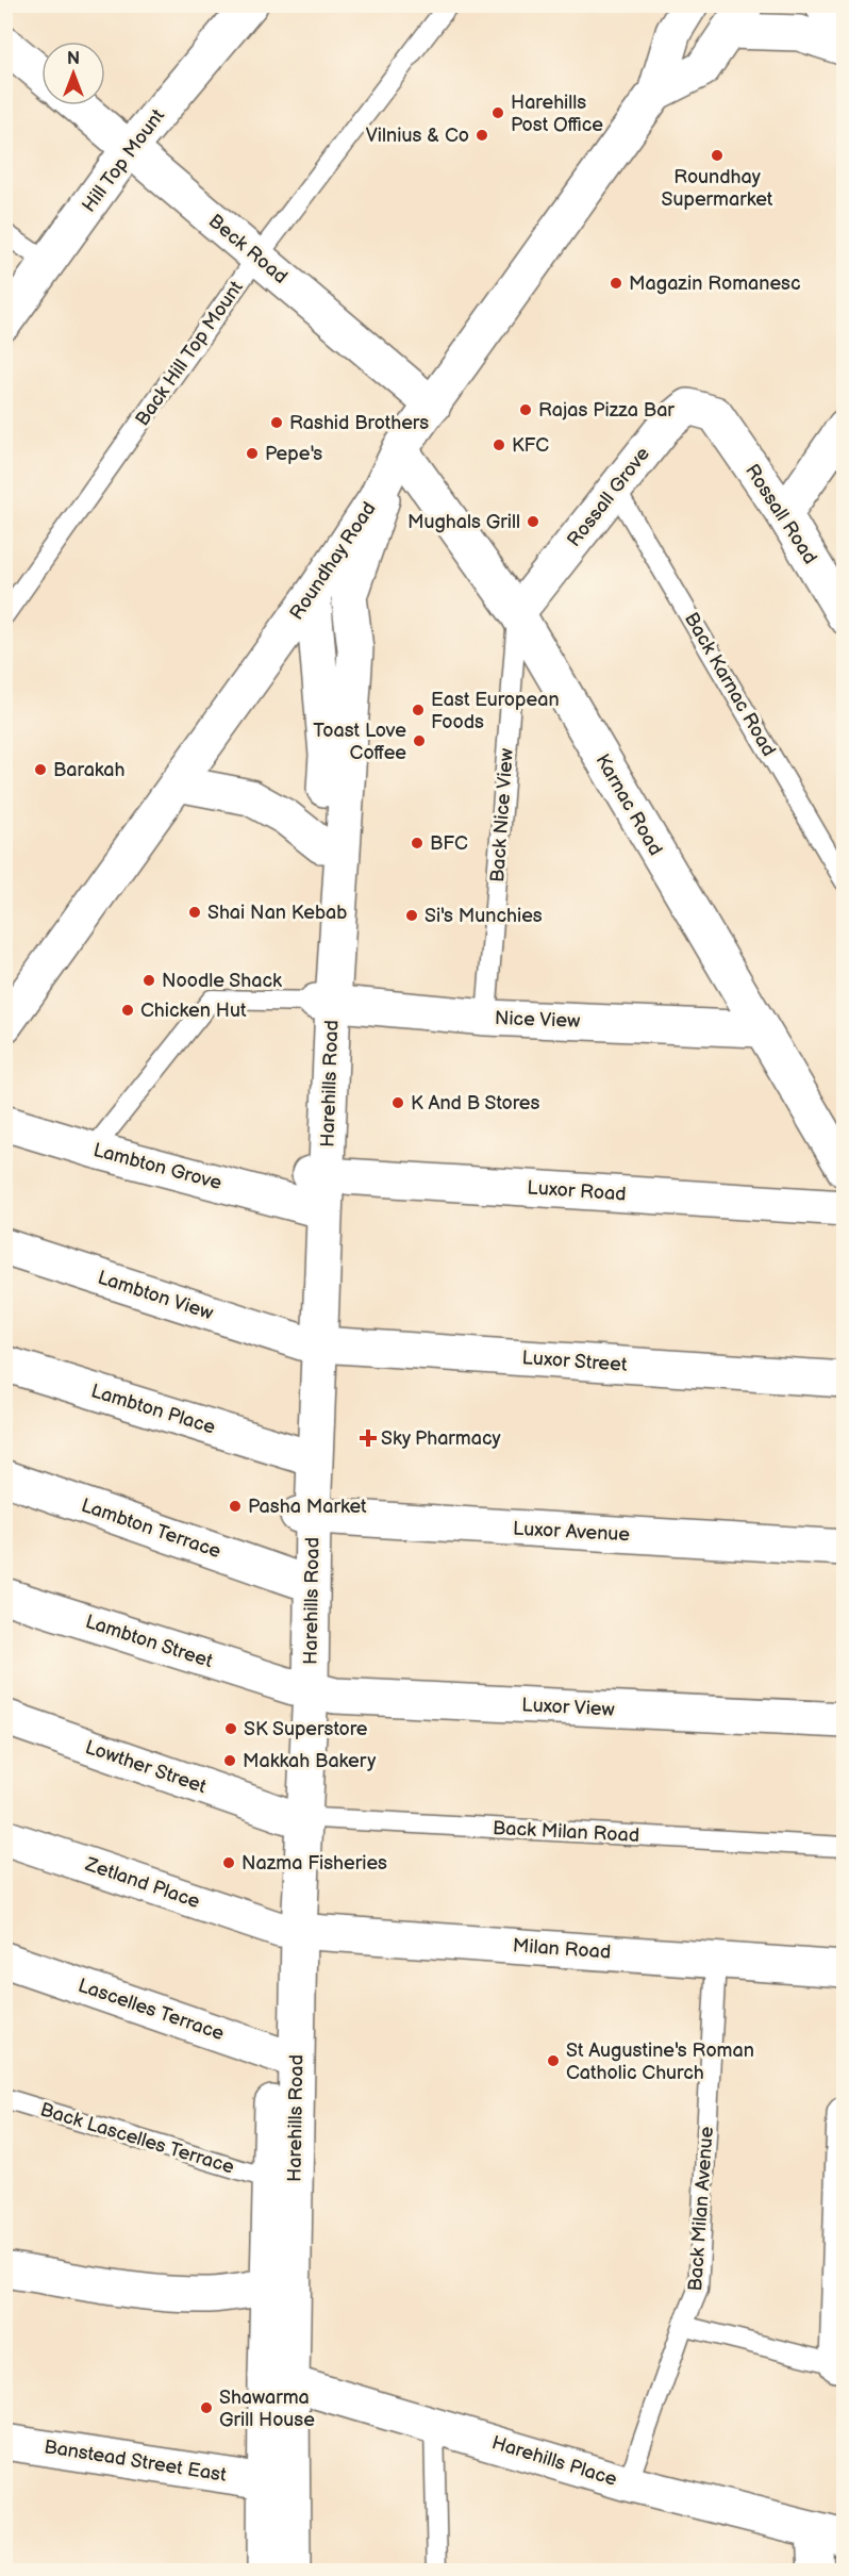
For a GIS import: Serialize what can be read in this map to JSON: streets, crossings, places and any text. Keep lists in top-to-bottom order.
{
  "streets": {
    "street": [
      "Hill Top Mount",
      "Beck Road",
      "Rossall Grove",
      "Rossall Road",
      "Roundhay Road",
      "Karnac Road",
      "Nice View",
      "Harehills Road",
      "Lambton Grove",
      "Luxor Road",
      "Lambton View",
      "Luxor Street",
      "Lambton Place",
      "Lambton Terrace",
      "Luxor Avenue",
      "Lambton Street",
      "Luxor View",
      "Lowther Street",
      "Zetland Place",
      "Milan Road",
      "Lascelles Terrace",
      "Banstead Street East",
      "Harehills Place"
    ],
    "lane": [
      "Back Hill Top Mount",
      "Back Karnac Road",
      "Back Nice View",
      "Back Milan Road",
      "Back Lascelles Terrace",
      "Back Milan Avenue"
    ]
  },
  "crossings": [
    ["Hill Top Mount", "Beck Road"],
    ["Beck Road", "Back Hill Top Mount"],
    ["Beck Road", "Roundhay Road"],
    ["Rossall Grove", "Rossall Road"],
    ["Rossall Grove", "Back Karnac Road"],
    ["Rossall Grove", "Karnac Road"],
    ["Rossall Grove", "Back Nice View"],
    ["Roundhay Road", "Karnac Road"],
    ["Roundhay Road", "Harehills Road"],
    ["Karnac Road", "Back Nice View"],
    ["Karnac Road", "Nice View"],
    ["Karnac Road", "Harehills Road"],
    ["Back Nice View", "Nice View"],
    ["Nice View", "Harehills Road"],
    ["Harehills Road", "Lambton Grove"],
    ["Harehills Road", "Luxor Road"],
    ["Harehills Road", "Lambton View"],
    ["Harehills Road", "Luxor Street"],
    ["Harehills Road", "Lambton Place"],
    ["Harehills Road", "Lambton Terrace"],
    ["Harehills Road", "Luxor Avenue"],
    ["Harehills Road", "Lambton Street"],
    ["Harehills Road", "Luxor View"],
    ["Harehills Road", "Lowther Street"],
    ["Harehills Road", "Back Milan Road"],
    ["Harehills Road", "Zetland Place"],
    ["Harehills Road", "Milan Road"],
    ["Harehills Road", "Lascelles Terrace"],
    ["Harehills Road", "Back Lascelles Terrace"],
    ["Harehills Road", "Banstead Street East"],
    ["Harehills Road", "Harehills Place"],
    ["Lambton Grove", "Luxor Road"],
    ["Lambton View", "Luxor Street"],
    ["Lambton Street", "Luxor View"],
    ["Lowther Street", "Back Milan Road"],
    ["Zetland Place", "Milan Road"],
    ["Milan Road", "Back Milan Avenue"],
    ["Back Milan Avenue", "Harehills Place"]
  ],
  "places": {
    "other": [
      "Harehills Post Office",
      "Vilnius & Co",
      "Roundhay Supermarket",
      "Magazin Romanesc",
      "Rajas Pizza Bar",
      "Rashid Brothers",
      "KFC",
      "Pepe's",
      "Mughals Grill",
      "East European Foods",
      "Toast Love Coffee",
      "Barakah",
      "BFC",
      "Shai Nan Kebab",
      "Si's Munchies",
      "Noodle Shack",
      "Chicken Hut",
      "K And B Stores",
      "Pasha Market",
      "SK Superstore",
      "Makkah Bakery",
      "Nazma Fisheries",
      "St Augustine's Roman Catholic Church",
      "Shawarma Grill House"
    ],
    "health": ["Sky Pharmacy"]
  },
  "north": "top"
}
